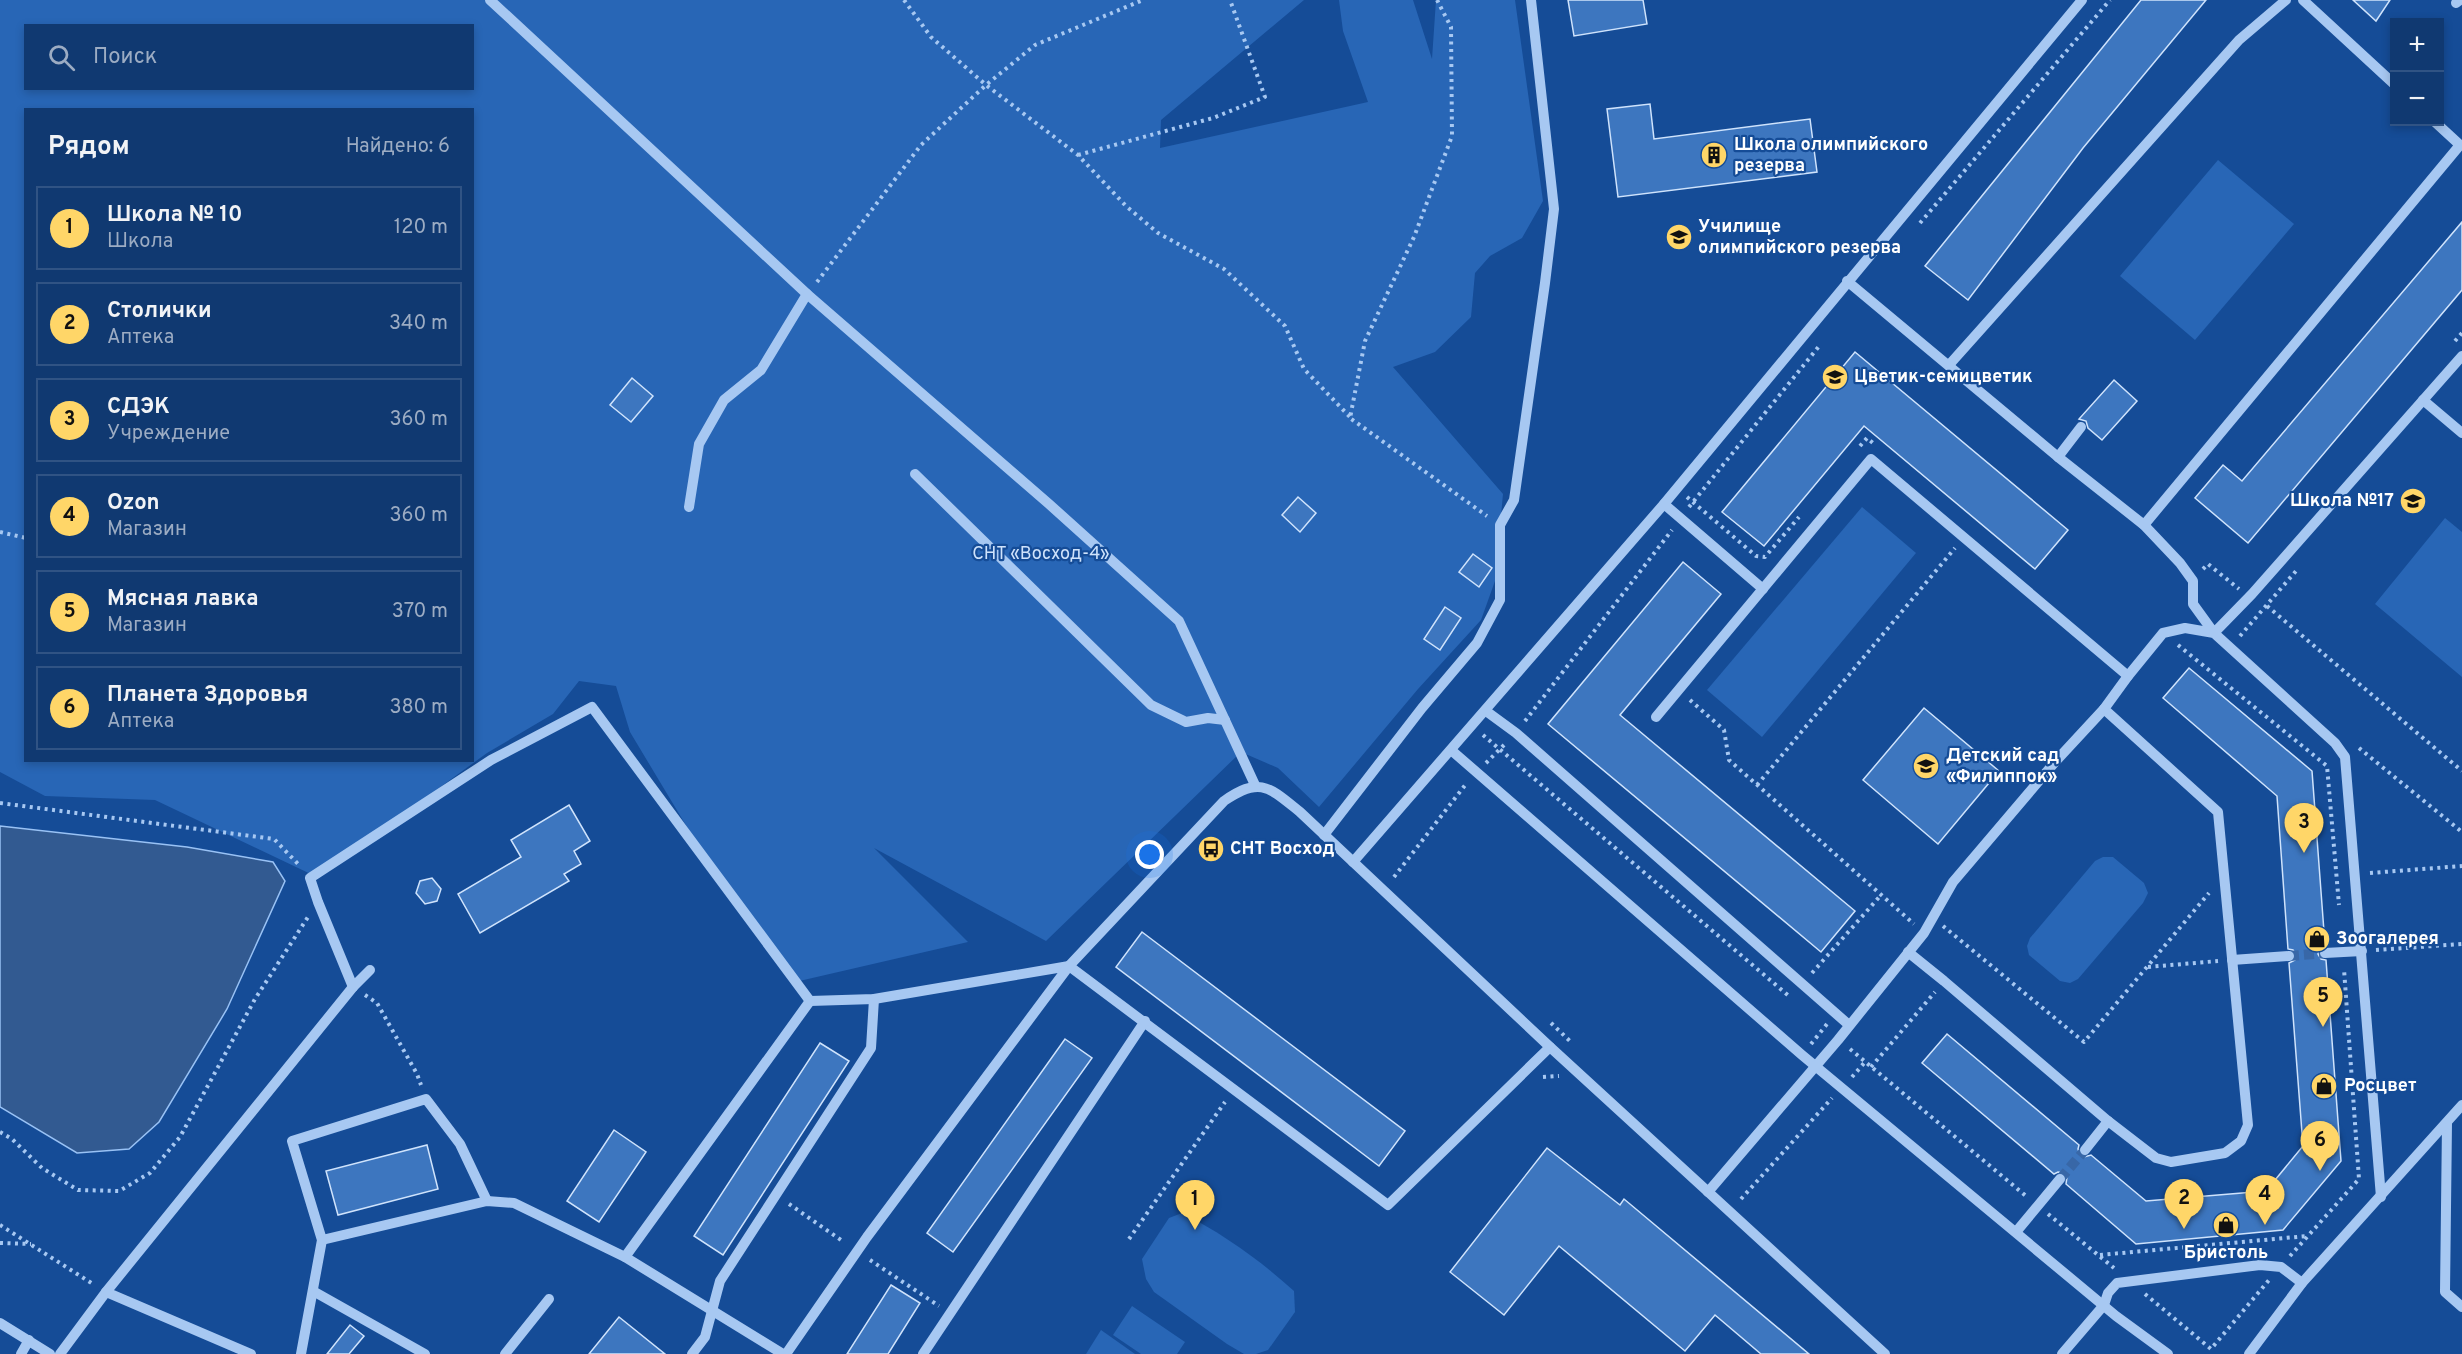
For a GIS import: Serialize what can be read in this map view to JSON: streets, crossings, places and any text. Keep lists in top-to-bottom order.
{
  "parks": ["СНТ «Восход-4»"],
  "places": {
    "building": ["Школа олимпийского резерва"],
    "school or university": [
      "Училище олимпийского резерва",
      "Цветик-семицветик",
      "Школа №17",
      "Детский сад «Филиппок»"
    ],
    "bus stop": ["СНТ Восход"],
    "shop": ["Зоогалерея", "Росцвет", "Бристоль"]
  },
  "page": {
    "map_buttons": ["+", "−"],
    "search": "Поиск",
    "heading": ["Рядом", "Найдено: 6"],
    "list": [
      {
        "mark": "1",
        "name": "Школа № 10",
        "note": "Школа",
        "value": "120 m"
      },
      {
        "mark": "2",
        "name": "Столички",
        "note": "Аптека",
        "value": "340 m"
      },
      {
        "mark": "3",
        "name": "СДЭК",
        "note": "Учреждение",
        "value": "360 m"
      },
      {
        "mark": "4",
        "name": "Ozon",
        "note": "Магазин",
        "value": "360 m"
      },
      {
        "mark": "5",
        "name": "Мясная лавка",
        "note": "Магазин",
        "value": "370 m"
      },
      {
        "mark": "6",
        "name": "Планета Здоровья",
        "note": "Аптека",
        "value": "380 m"
      }
    ],
    "pins": [
      "3",
      "5",
      "6",
      "4",
      "2",
      "1"
    ]
  }
}
